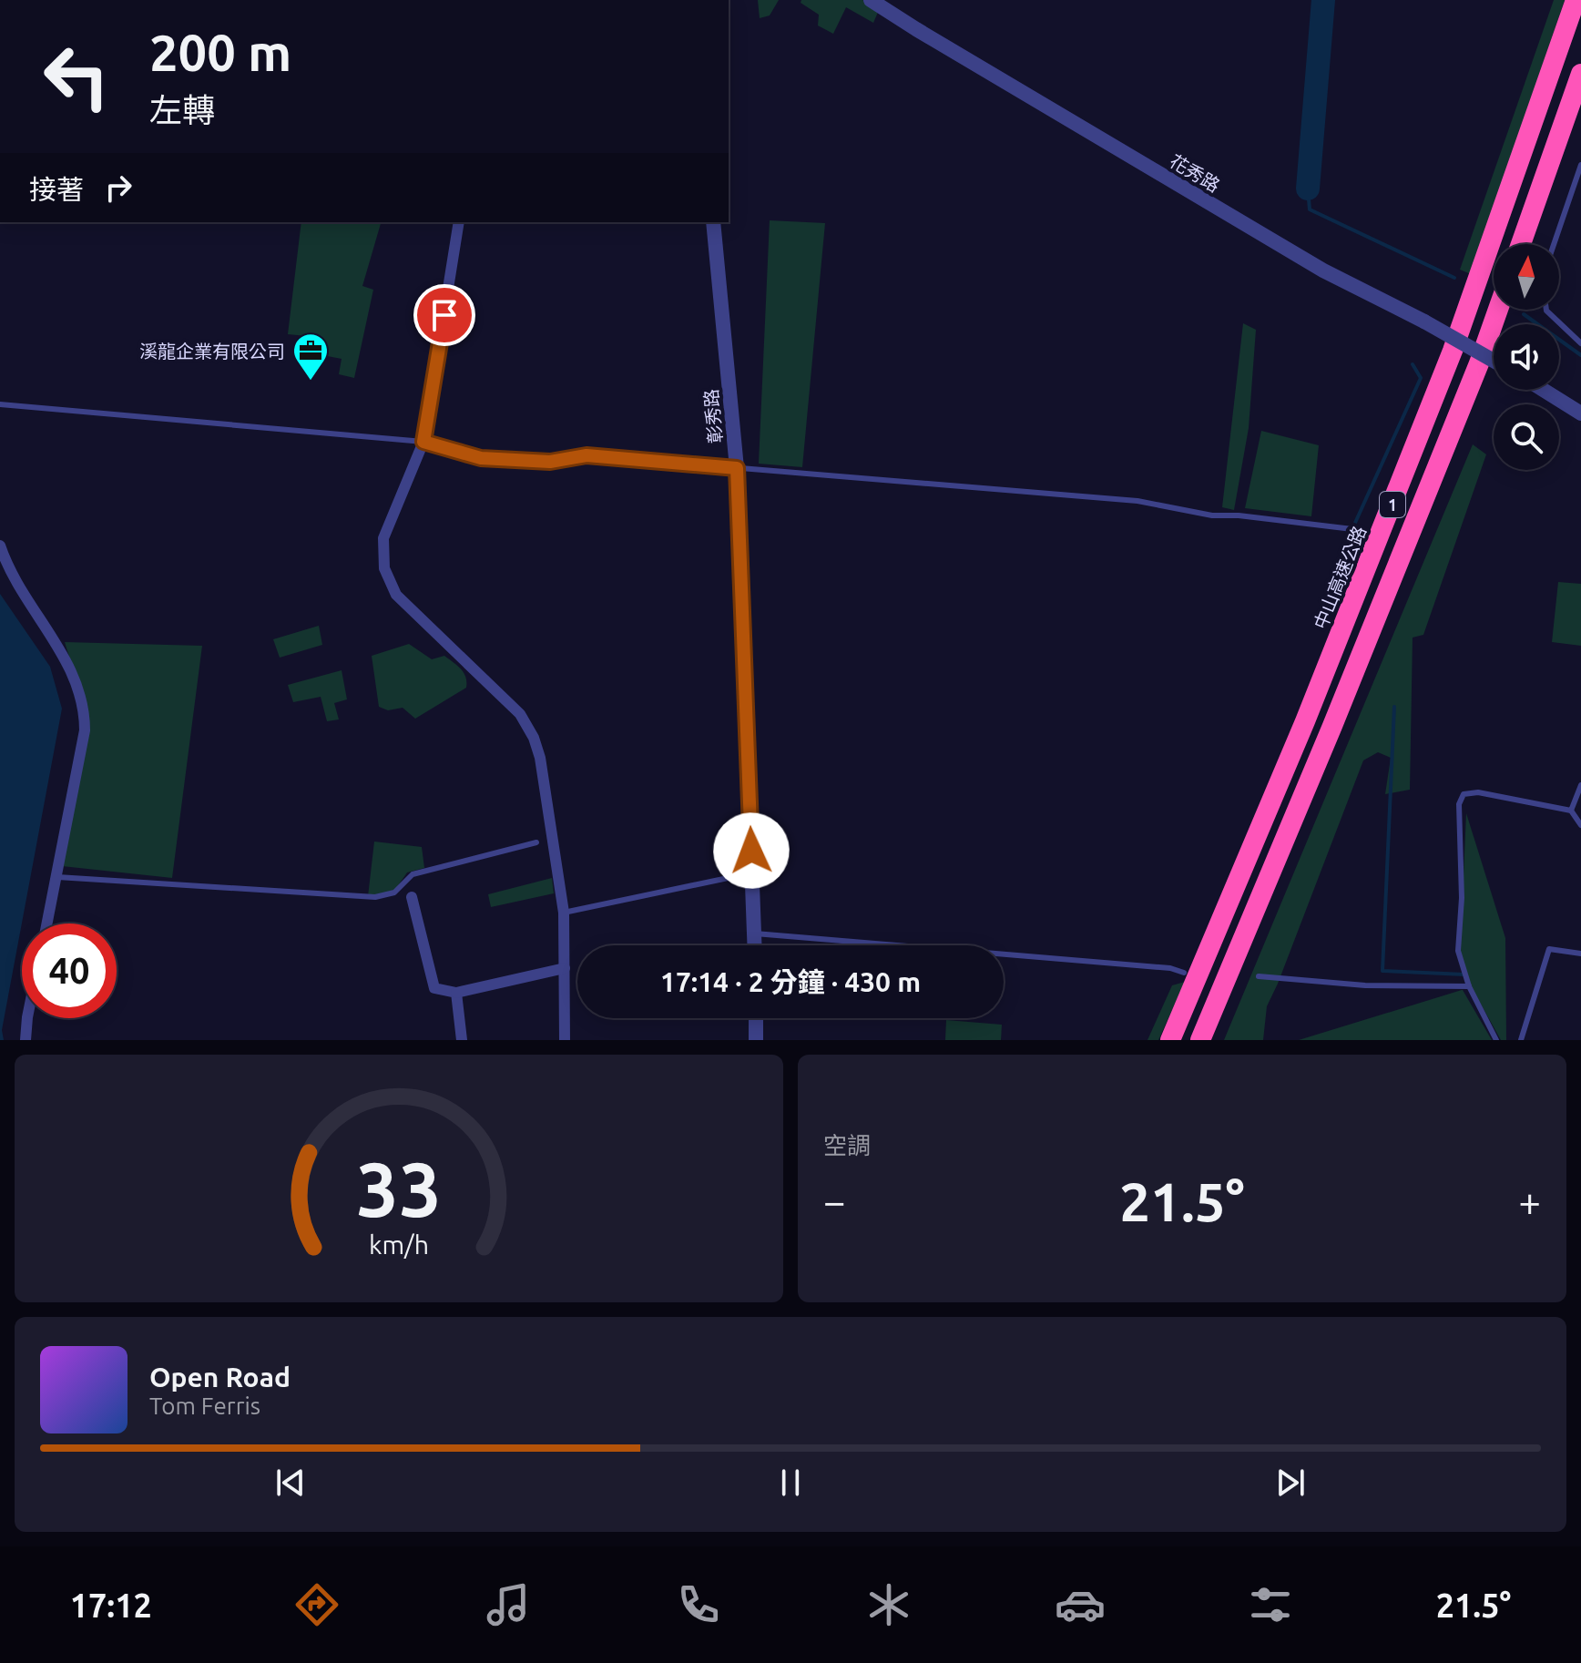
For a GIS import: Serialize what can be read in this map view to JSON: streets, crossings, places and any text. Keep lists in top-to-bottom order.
{
  "streets": {
    "highway": ["1", "中山高速公路"],
    "street": ["花秀路", "彰秀路"]
  },
  "places": {
    "office": ["溪龍企業有限公司"]
  },
  "north": "top",
  "page": {
    "turn": ["200 m", "左轉"],
    "then": "接著",
    "limit": "40",
    "trip": "17:14 · 2 分鐘 · 430 m",
    "tile": "空調",
    "heat": ["−", "21.5°", "+"],
    "song": ["Open Road", "Tom Ferris"],
    "tabs": ["17:12", "21.5°"],
    "gauge": ["33", "km/h"]
  }
}
